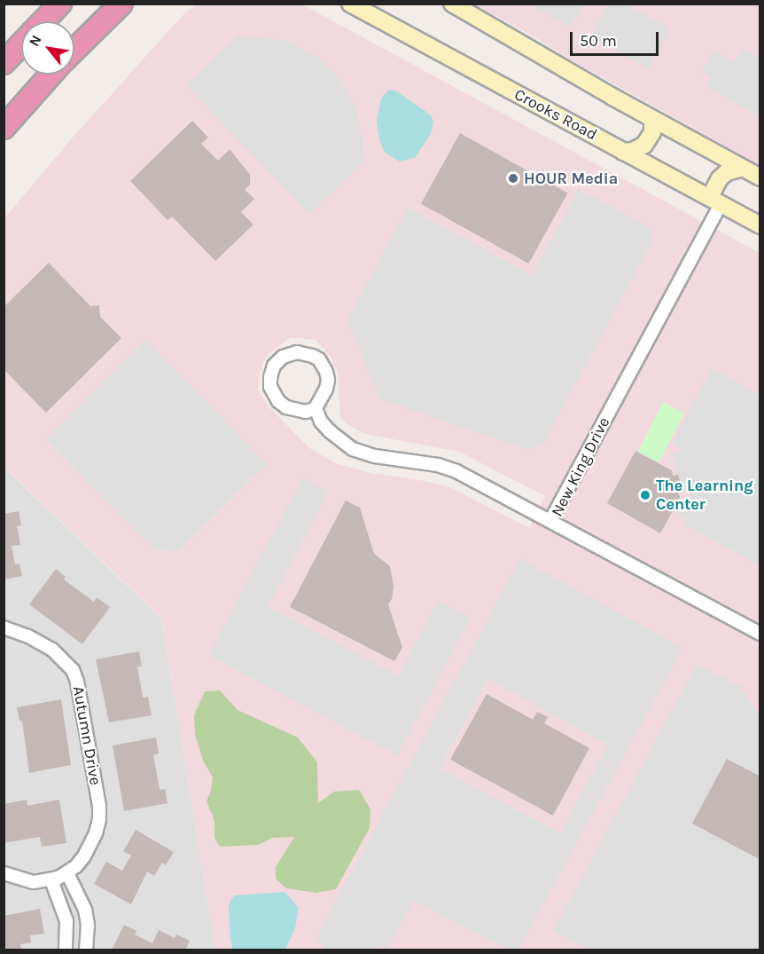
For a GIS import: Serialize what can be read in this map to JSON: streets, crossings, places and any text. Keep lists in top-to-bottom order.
{
  "streets": {
    "main road": ["Crooks Road"],
    "street": ["New King Drive", "Autumn Drive"]
  },
  "crossings": [
    ["Crooks Road", "New King Drive"]
  ],
  "places": ["HOUR Media", "The Learning Center"],
  "scale_bar": "50 m",
  "north": "top left"
}
